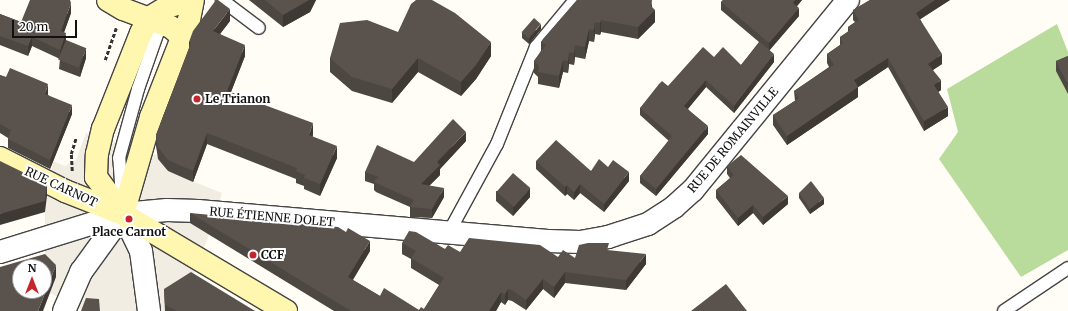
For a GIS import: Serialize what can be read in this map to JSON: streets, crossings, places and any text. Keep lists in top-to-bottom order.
{
  "streets": {
    "main road": ["RUE CARNOT"],
    "street": ["RUE DE ROMAINVILLE", "RUE ÉTIENNE DOLET"]
  },
  "crossings": [
    ["RUE DE ROMAINVILLE", "RUE ÉTIENNE DOLET"],
    ["RUE CARNOT", "RUE ÉTIENNE DOLET"]
  ],
  "places": ["Le Trianon", "Place Carnot", "CCF"],
  "scale_bar": "20 m",
  "north": "top"
}
